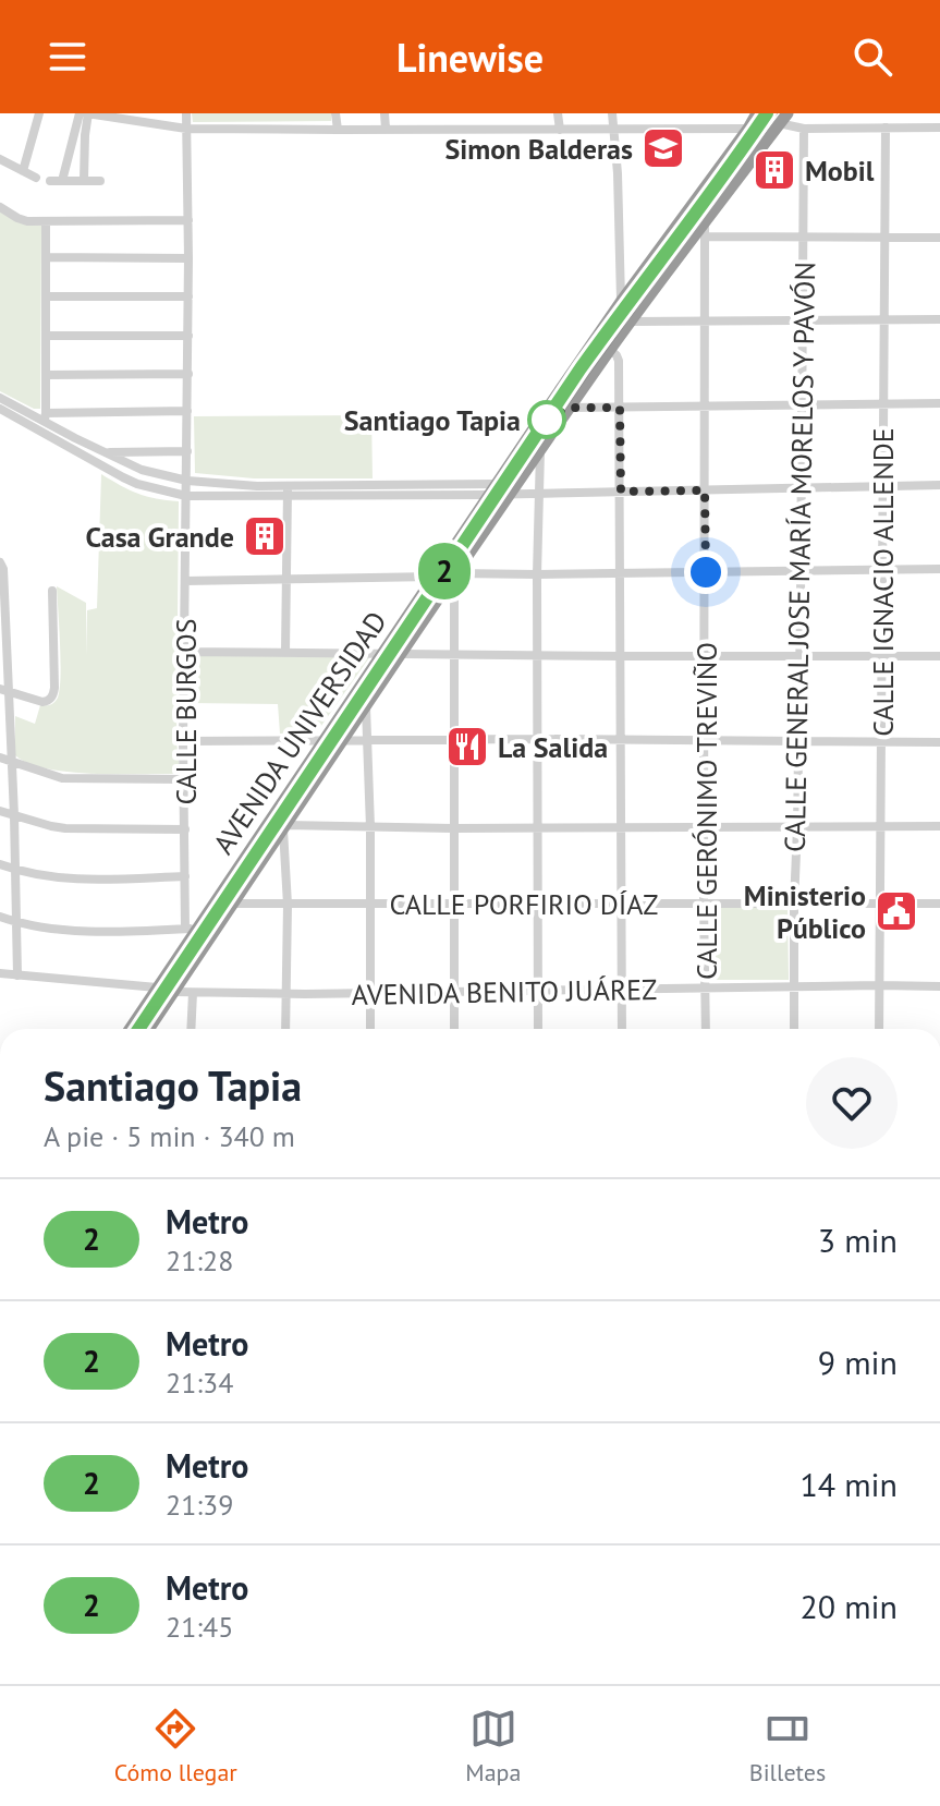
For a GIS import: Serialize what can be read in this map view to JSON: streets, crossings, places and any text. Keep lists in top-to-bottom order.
{
  "streets": {
    "highway": ["AVENIDA UNIVERSIDAD"],
    "street": [
      "CALLE GENERAL JOSE MARÍA MORELOS Y PAVÓN",
      "CALLE IGNACIO ALLENDE",
      "CALLE BURGOS",
      "CALLE GERÓNIMO TREVIÑO",
      "CALLE PORFIRIO DÍAZ",
      "AVENIDA BENITO JUÁREZ"
    ]
  },
  "crossings": [
    ["CALLE GENERAL JOSE MARÍA MORELOS Y PAVÓN", "CALLE PORFIRIO DÍAZ"],
    ["CALLE GENERAL JOSE MARÍA MORELOS Y PAVÓN", "AVENIDA BENITO JUÁREZ"],
    ["CALLE IGNACIO ALLENDE", "CALLE PORFIRIO DÍAZ"],
    ["CALLE IGNACIO ALLENDE", "AVENIDA BENITO JUÁREZ"],
    ["CALLE BURGOS", "AVENIDA UNIVERSIDAD"],
    ["AVENIDA UNIVERSIDAD", "CALLE GERÓNIMO TREVIÑO"],
    ["AVENIDA UNIVERSIDAD", "CALLE PORFIRIO DÍAZ"],
    ["AVENIDA UNIVERSIDAD", "AVENIDA BENITO JUÁREZ"],
    ["CALLE GERÓNIMO TREVIÑO", "CALLE PORFIRIO DÍAZ"],
    ["CALLE GERÓNIMO TREVIÑO", "AVENIDA BENITO JUÁREZ"]
  ],
  "places": {
    "school or university": ["Simon Balderas"],
    "building": ["Mobil", "Casa Grande"],
    "other": ["Santiago Tapia"],
    "restaurant": ["La Salida"],
    "public building": ["Ministerio Público"]
  },
  "lines": ["metro line 2"],
  "page": {
    "header": "Linewise",
    "on_map": "2",
    "heading": ["Santiago Tapia", "A pie · 5 min · 340 m"],
    "list": [
      {
        "mark": "2",
        "name": "Metro",
        "note": "21:28",
        "value": "3 min"
      },
      {
        "mark": "2",
        "name": "Metro",
        "note": "21:34",
        "value": "9 min"
      },
      {
        "mark": "2",
        "name": "Metro",
        "note": "21:39",
        "value": "14 min"
      },
      {
        "mark": "2",
        "name": "Metro",
        "note": "21:45",
        "value": "20 min"
      }
    ],
    "tabs": ["Cómo llegar", "Mapa", "Billetes"]
  }
}
